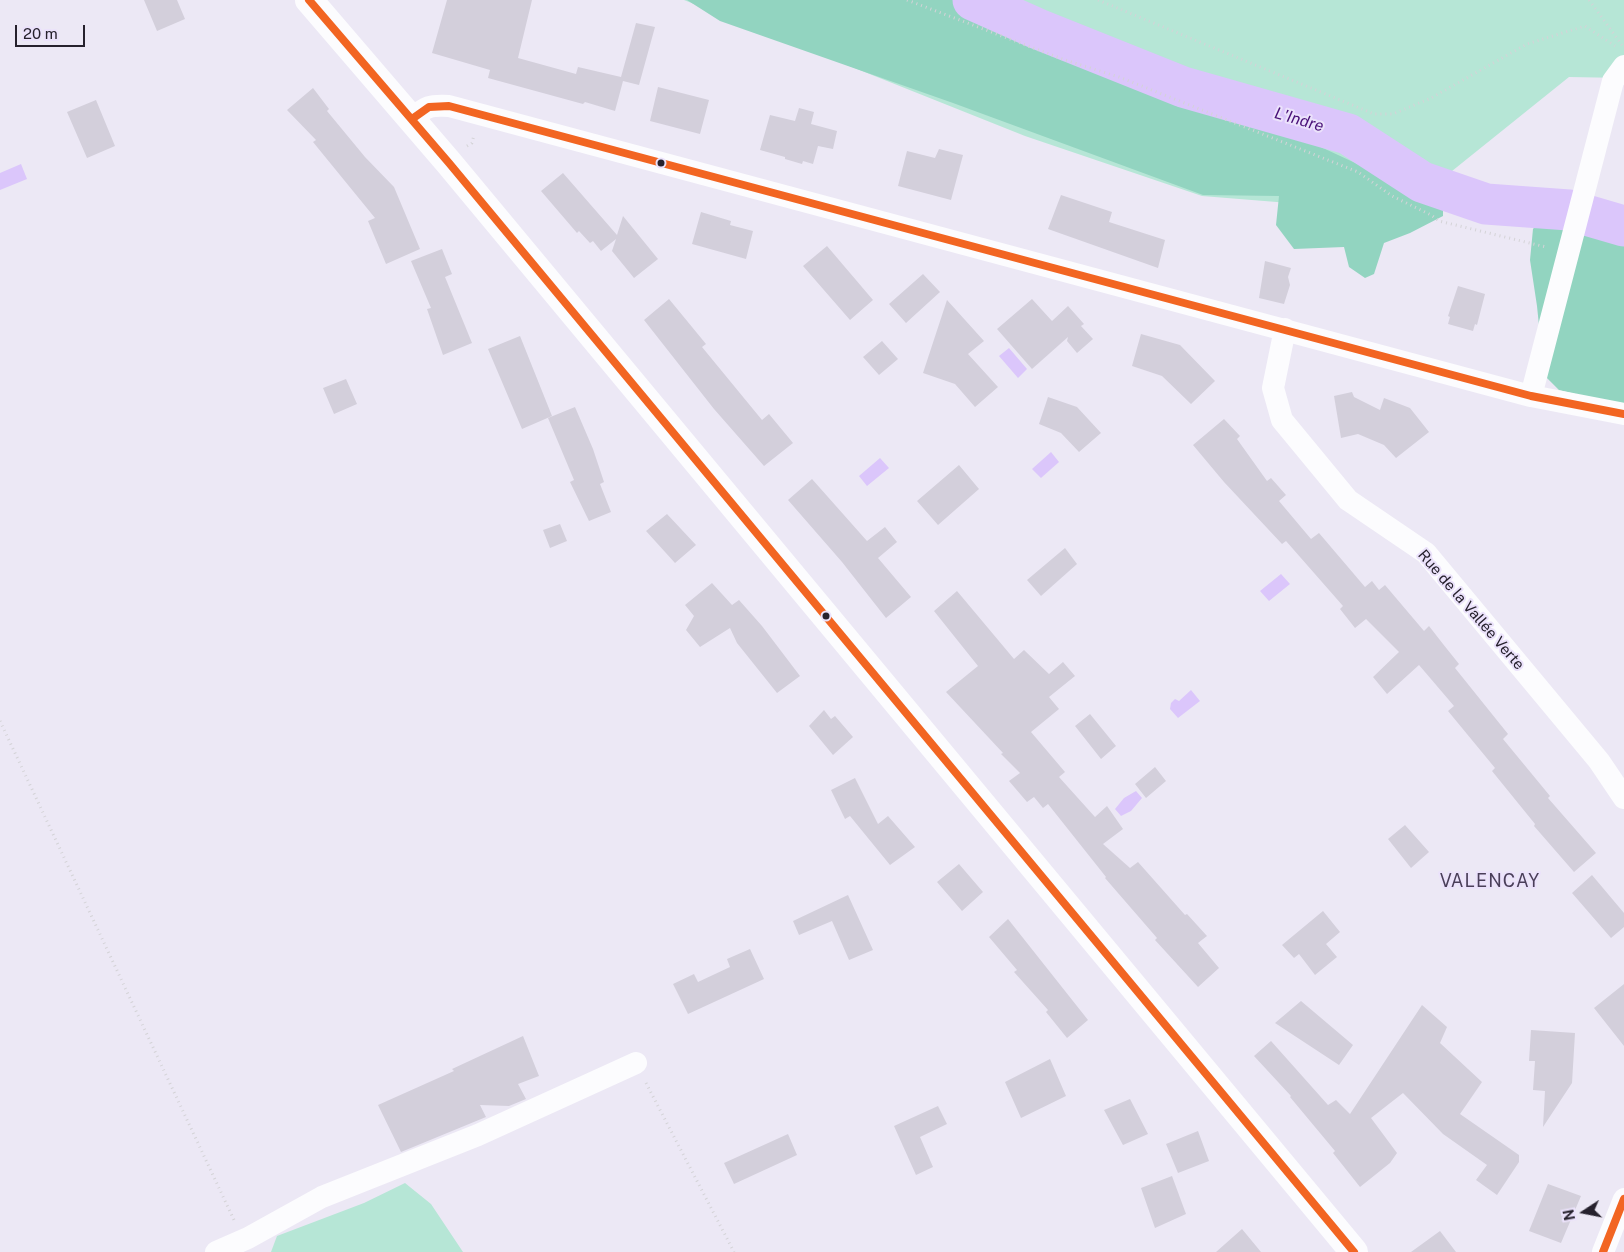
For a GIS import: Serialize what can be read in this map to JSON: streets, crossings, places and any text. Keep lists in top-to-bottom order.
{
  "streets": {
    "street": ["Rue de la Vallée Verte"]
  },
  "districts": ["VALENCAY"],
  "water": ["L'Indre"],
  "scale_bar": "20 m",
  "north": "left"
}
